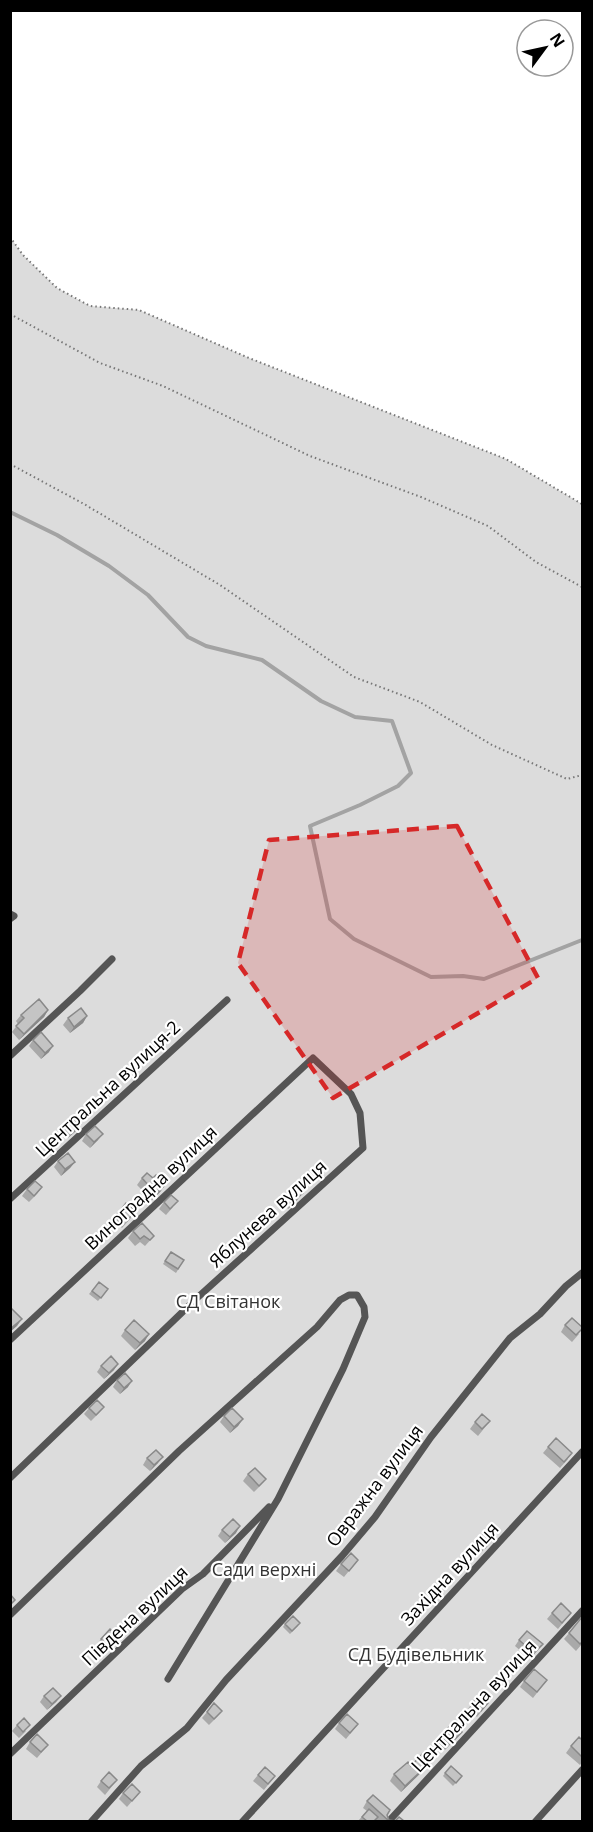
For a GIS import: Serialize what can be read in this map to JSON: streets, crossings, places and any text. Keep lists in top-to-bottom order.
{
  "streets": {
    "lane": [
      "Центральна вулиця-2",
      "Виноградна вулиця",
      "Яблунева вулиця",
      "Овражна вулиця",
      "Західна вулиця",
      "Південа вулиця",
      "Центральна вулиця"
    ]
  },
  "crossings": [
    ["Виноградна вулиця", "Яблунева вулиця"]
  ],
  "parks": ["СД Світанок", "Сади верхні", "СД Будівельник"],
  "north": "top right"
}
